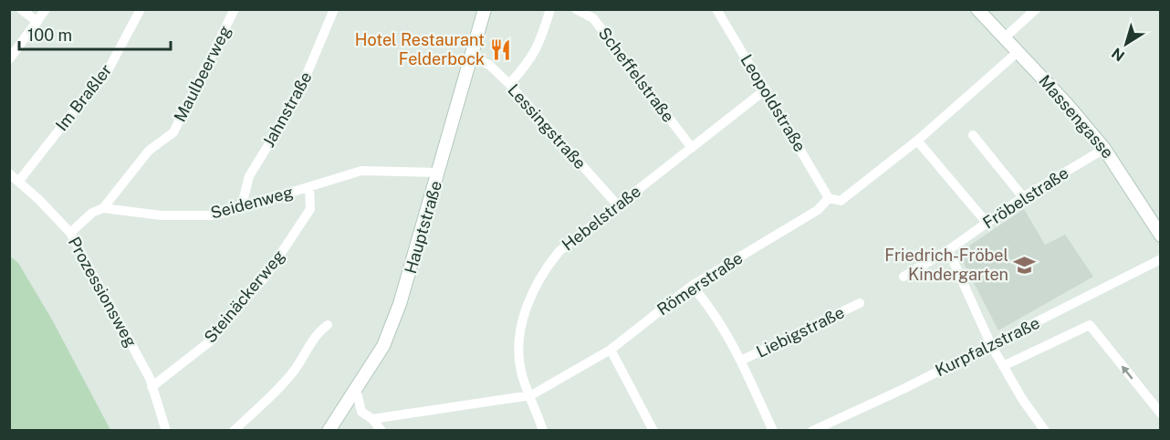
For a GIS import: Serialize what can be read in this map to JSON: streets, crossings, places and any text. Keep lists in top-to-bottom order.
{
  "streets": {
    "main road": ["Massengasse", "Hauptstraße"],
    "street": [
      "Maulbeerweg",
      "Scheffelstraße",
      "Im Braßler",
      "Leopoldstraße",
      "Jahnstraße",
      "Lessingstraße",
      "Fröbelstraße",
      "Seidenweg",
      "Hebelstraße",
      "Römerstraße",
      "Prozessionsweg",
      "Steinäckerweg",
      "Liebigstraße",
      "Kurpfalzstraße"
    ]
  },
  "crossings": [
    ["Maulbeerweg", "Seidenweg"],
    ["Scheffelstraße", "Hebelstraße"],
    ["Im Braßler", "Prozessionsweg"],
    ["Leopoldstraße", "Hebelstraße"],
    ["Leopoldstraße", "Römerstraße"],
    ["Jahnstraße", "Seidenweg"],
    ["Massengasse", "Fröbelstraße"],
    ["Massengasse", "Römerstraße"],
    ["Lessingstraße", "Hebelstraße"],
    ["Lessingstraße", "Hauptstraße"],
    ["Seidenweg", "Hauptstraße"],
    ["Seidenweg", "Steinäckerweg"],
    ["Hebelstraße", "Römerstraße"],
    ["Prozessionsweg", "Steinäckerweg"]
  ],
  "places": {
    "restaurant": ["Hotel Restaurant Felderbock"],
    "school or university": ["Friedrich-Fröbel Kindergarten"]
  },
  "scale_bar": "100 m",
  "north": "bottom left"
}
